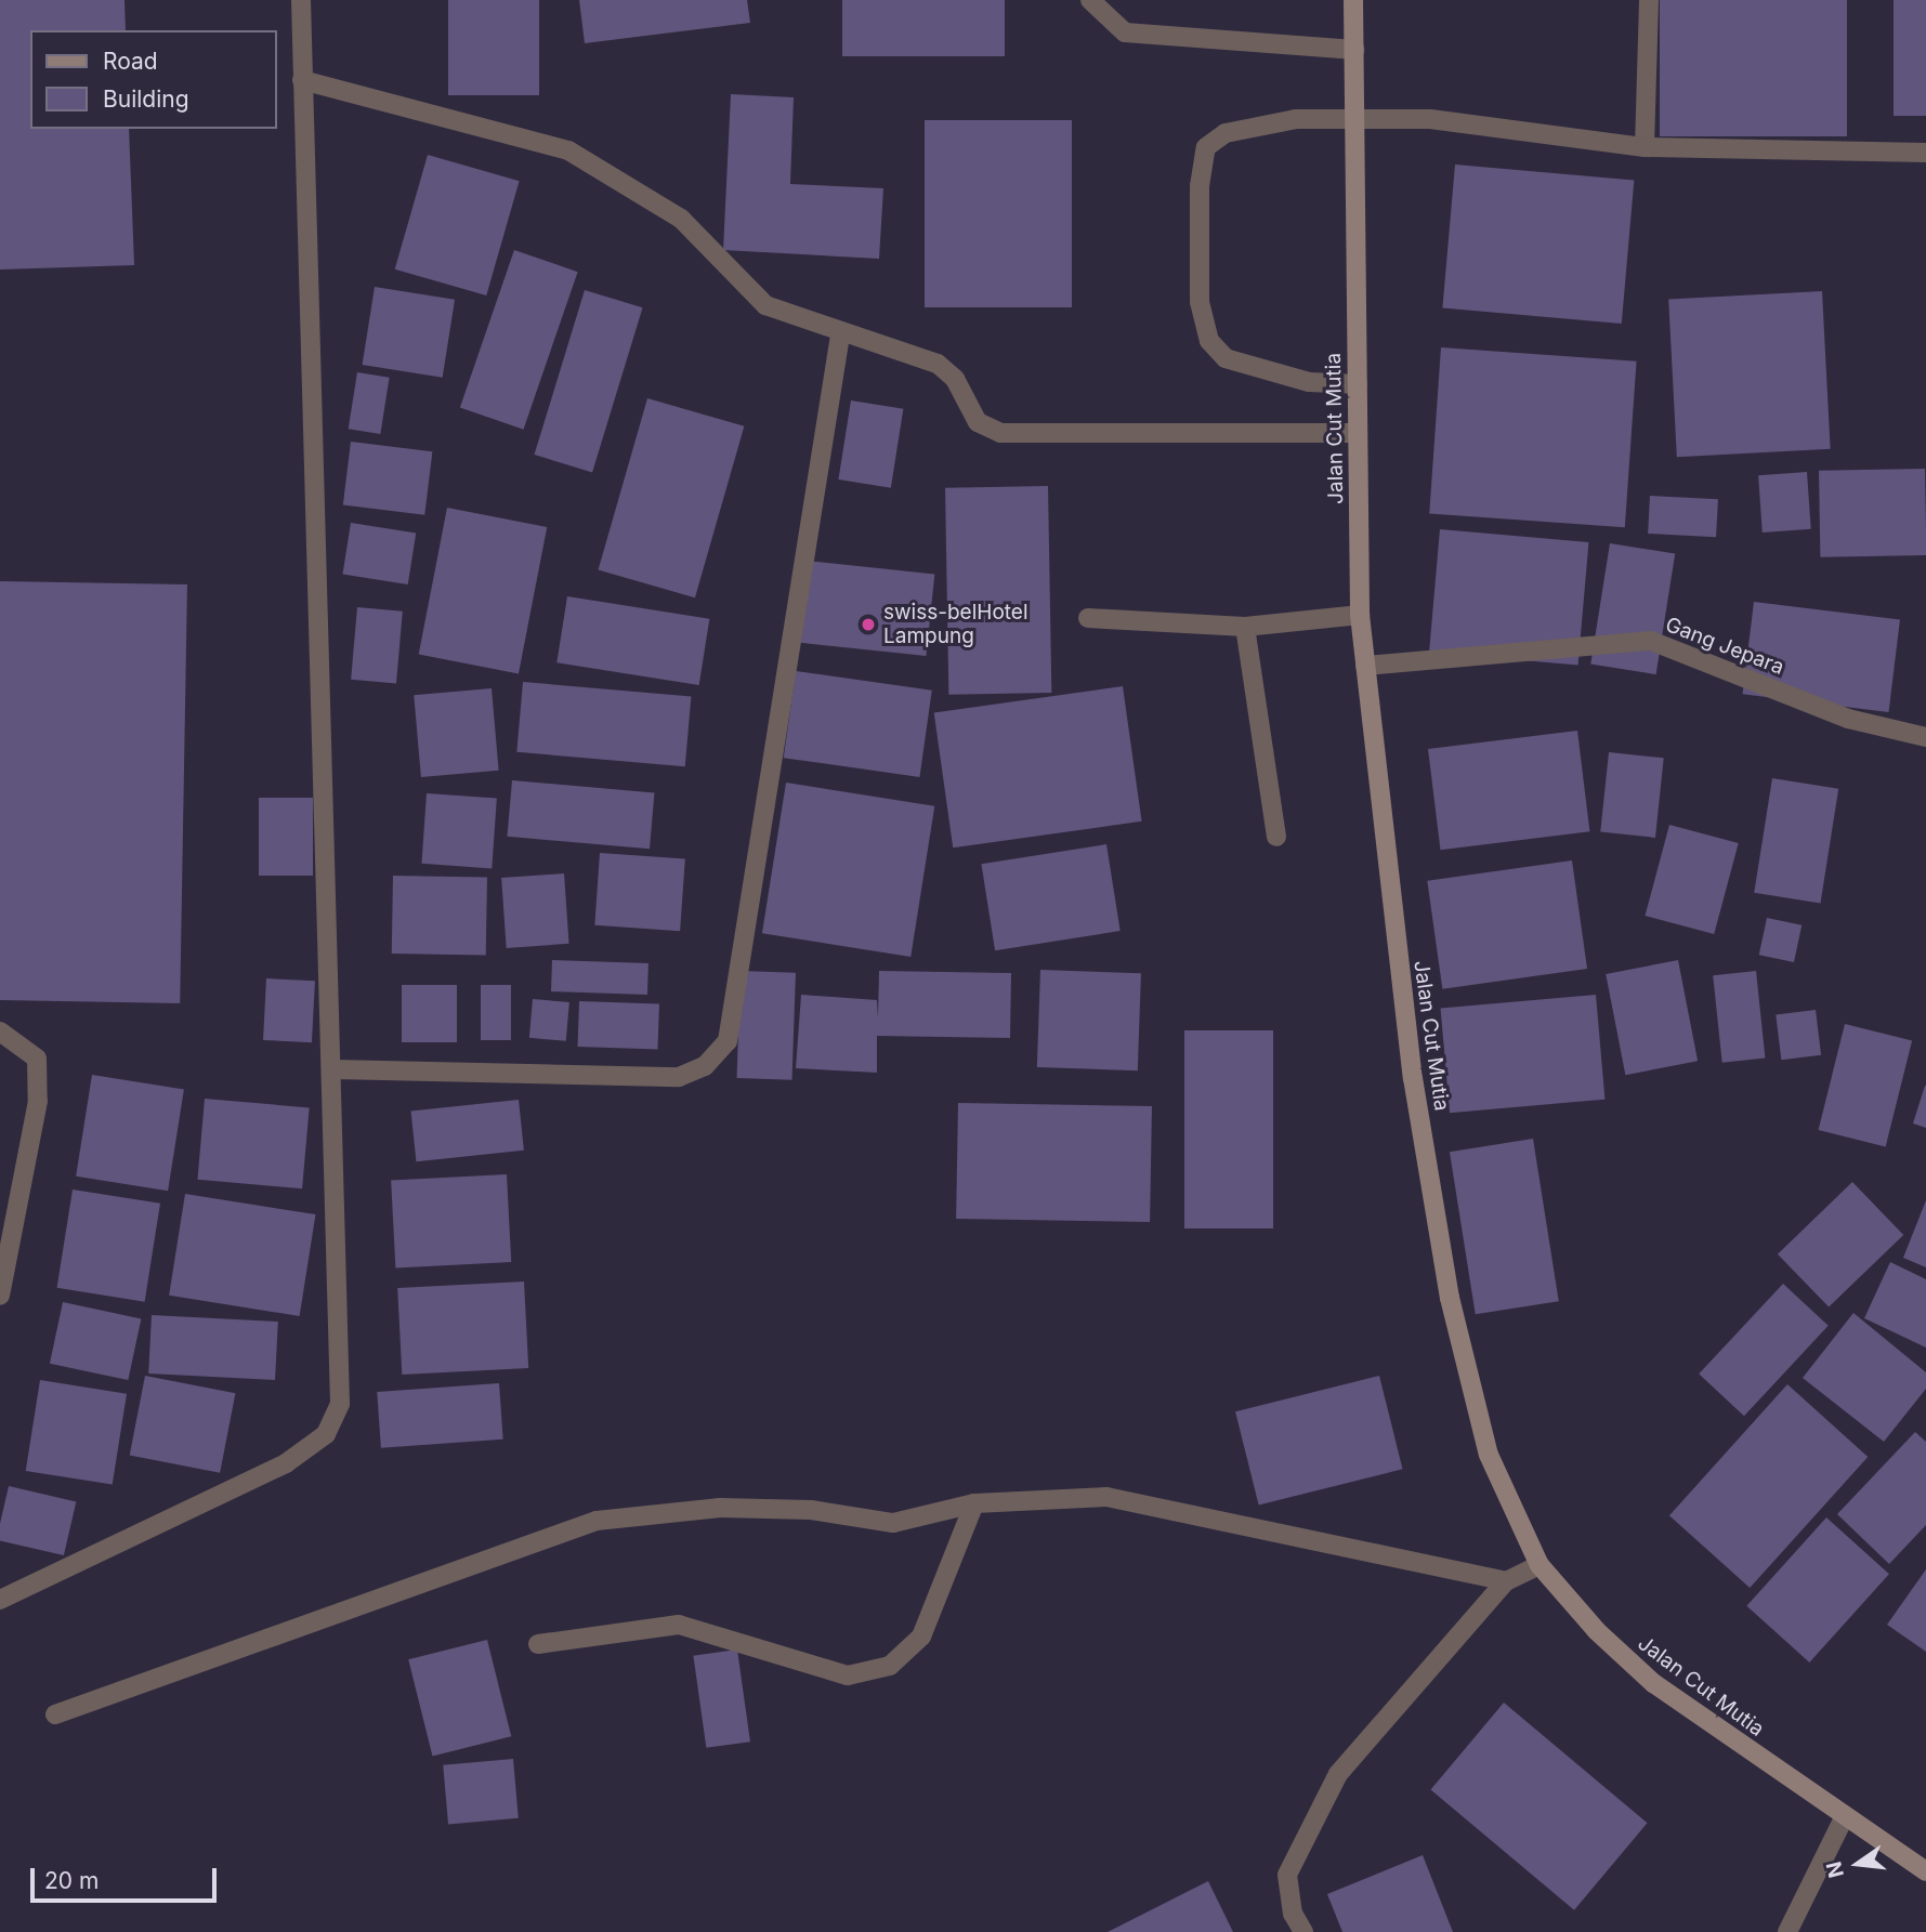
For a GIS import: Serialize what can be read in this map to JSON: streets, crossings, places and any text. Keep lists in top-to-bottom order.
{
  "streets": {
    "main road": ["Jalan Cut Mutia"],
    "street": ["Gang Jepara"]
  },
  "crossings": [
    ["Jalan Cut Mutia", "Gang Jepara"]
  ],
  "places": ["swiss-belHotel Lampung"],
  "legend": ["Road", "Building"],
  "scale_bar": "20 m",
  "north": "left"
}
